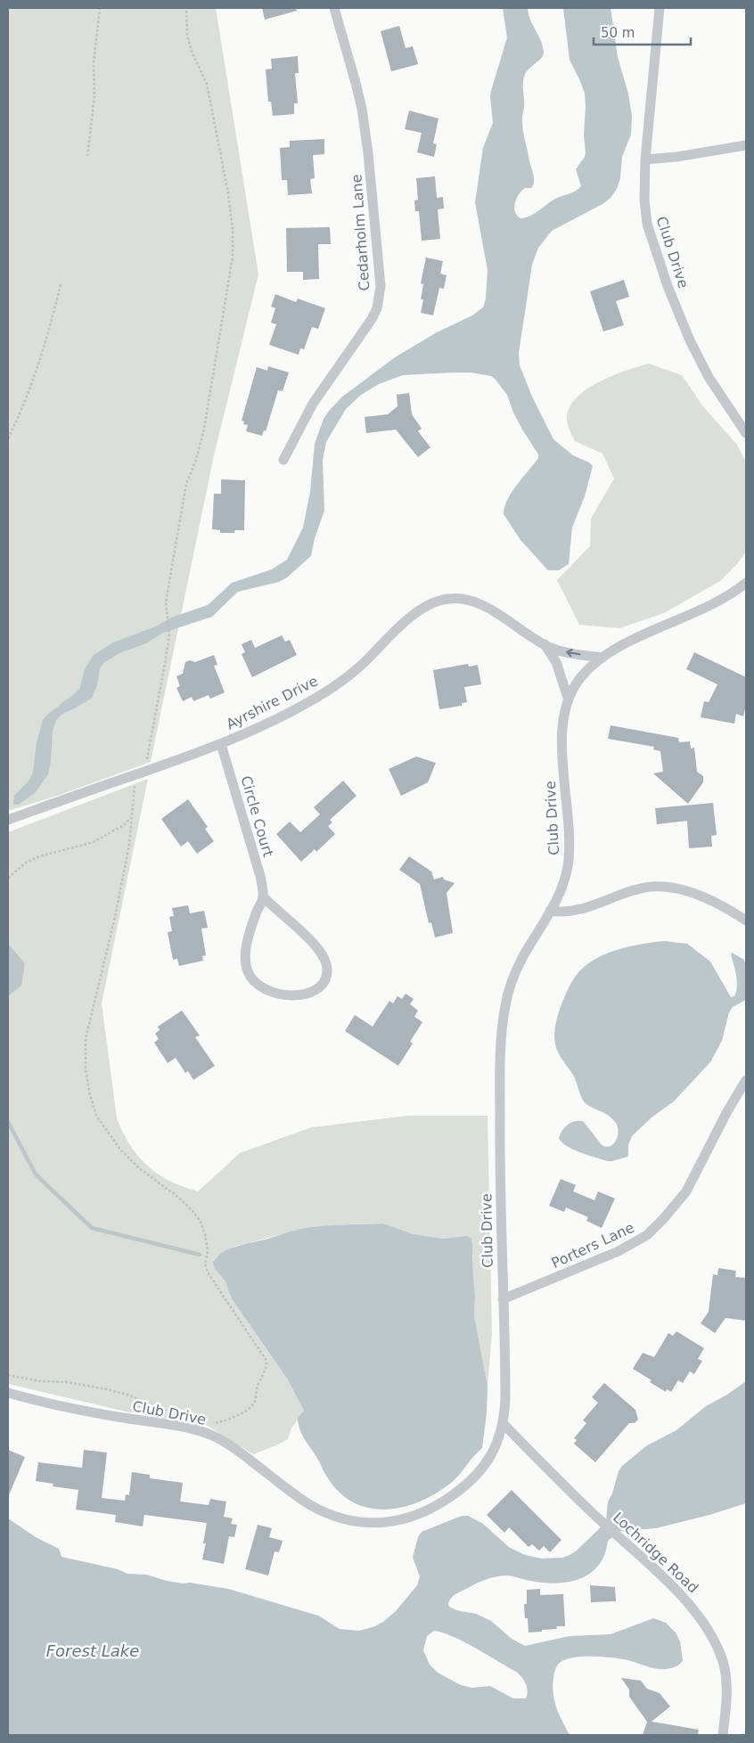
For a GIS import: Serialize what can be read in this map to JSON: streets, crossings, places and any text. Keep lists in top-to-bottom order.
{
  "streets": {
    "street": [
      "Cedarholm Lane",
      "Club Drive",
      "Ayrshire Drive",
      "Circle Court",
      "Porters Lane",
      "Lochridge Road"
    ]
  },
  "crossings": [
    ["Club Drive", "Ayrshire Drive"],
    ["Club Drive", "Porters Lane"],
    ["Club Drive", "Lochridge Road"],
    ["Ayrshire Drive", "Circle Court"]
  ],
  "water": ["Forest Lake"],
  "scale_bar": "50 m"
}
